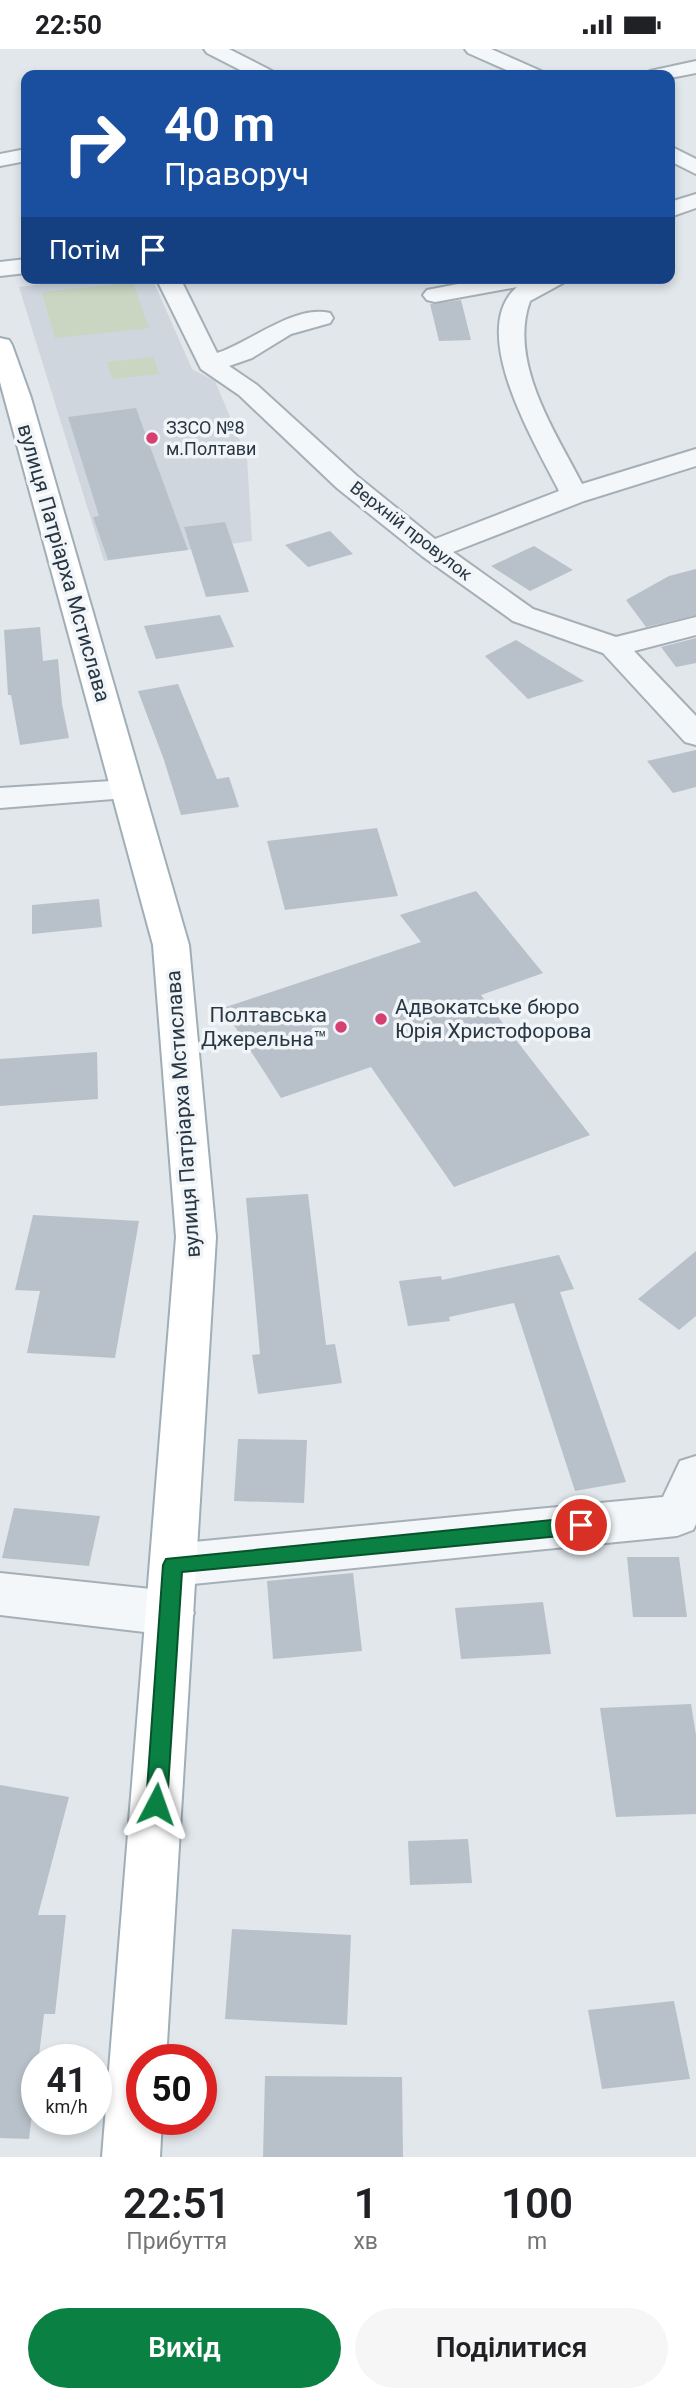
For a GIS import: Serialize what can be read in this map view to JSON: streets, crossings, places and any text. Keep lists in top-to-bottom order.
{
  "streets": {
    "main road": ["вулиця Патріарха Мстислава"],
    "street": ["Верхній провулок"]
  },
  "places": ["ЗЗСО №8 м.Полтави", "Адвокатське бюро Юрія Христофорова", "Полтавська Джерельна™"],
  "page": {
    "status": "22:50",
    "turn": ["40 m", "Праворуч"],
    "then": "Потім",
    "speed": "41 km/h",
    "limit": "50",
    "eta": [
      "22:51",
      "Прибуття",
      "1",
      "хв",
      "100",
      "m"
    ],
    "buttons": ["Вихід", "Поділитися"]
  }
}
